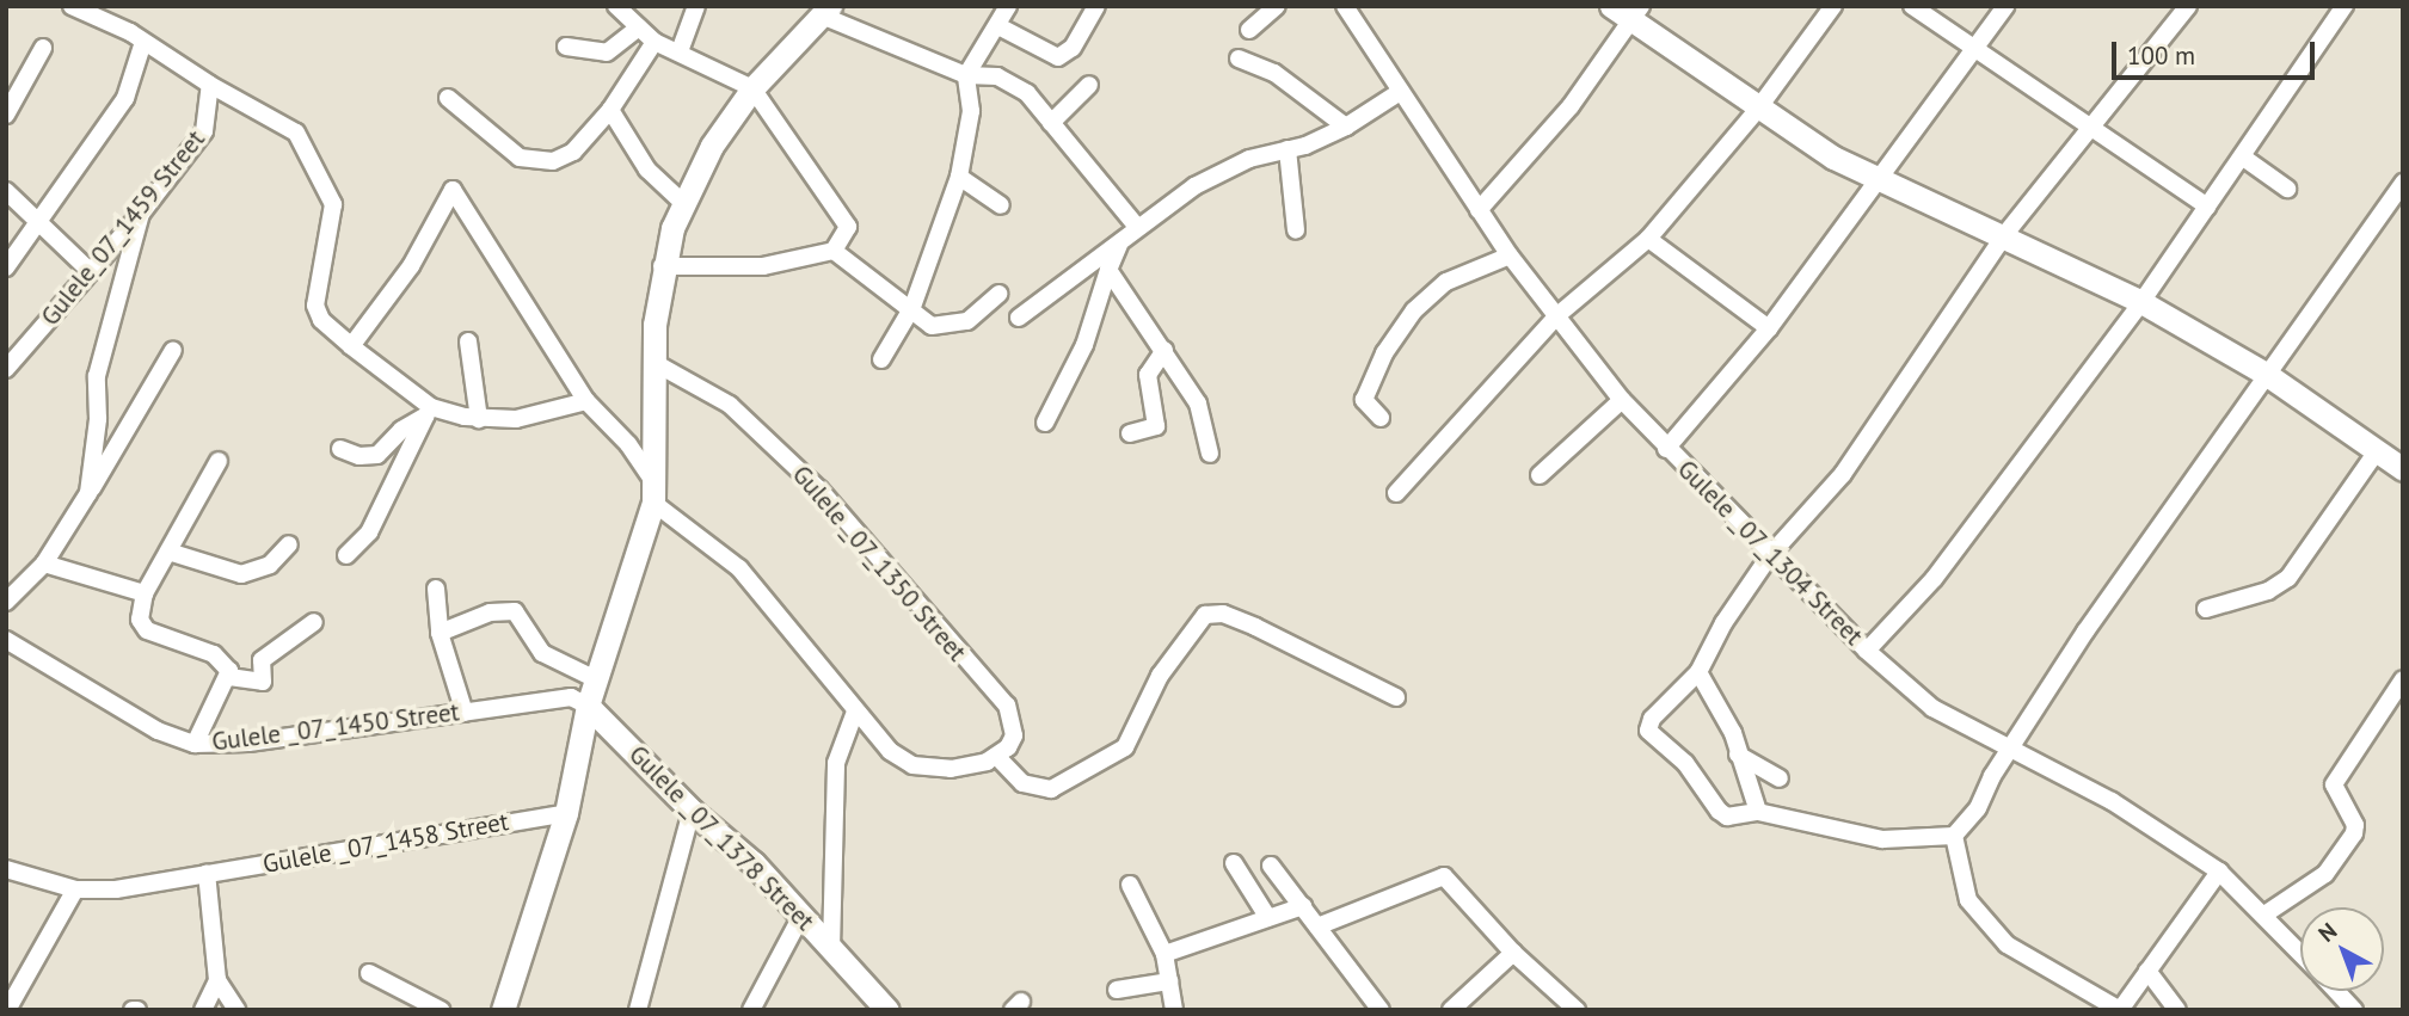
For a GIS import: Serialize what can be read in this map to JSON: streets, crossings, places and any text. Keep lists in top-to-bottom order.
{
  "streets": {
    "main road": ["Gulele _07_1378 Street"],
    "street": [
      "Gulele_07_1459 Street",
      "Gulele _07_1304 Street",
      "Gulele _07_1350 Street",
      "Gulele _07_1450 Street",
      "Gulele _07_1458 Street"
    ]
  },
  "crossings": [
    ["Gulele _07_1450 Street", "Gulele _07_1378 Street"]
  ],
  "scale_bar": "100 m",
  "north": "top left"
}
